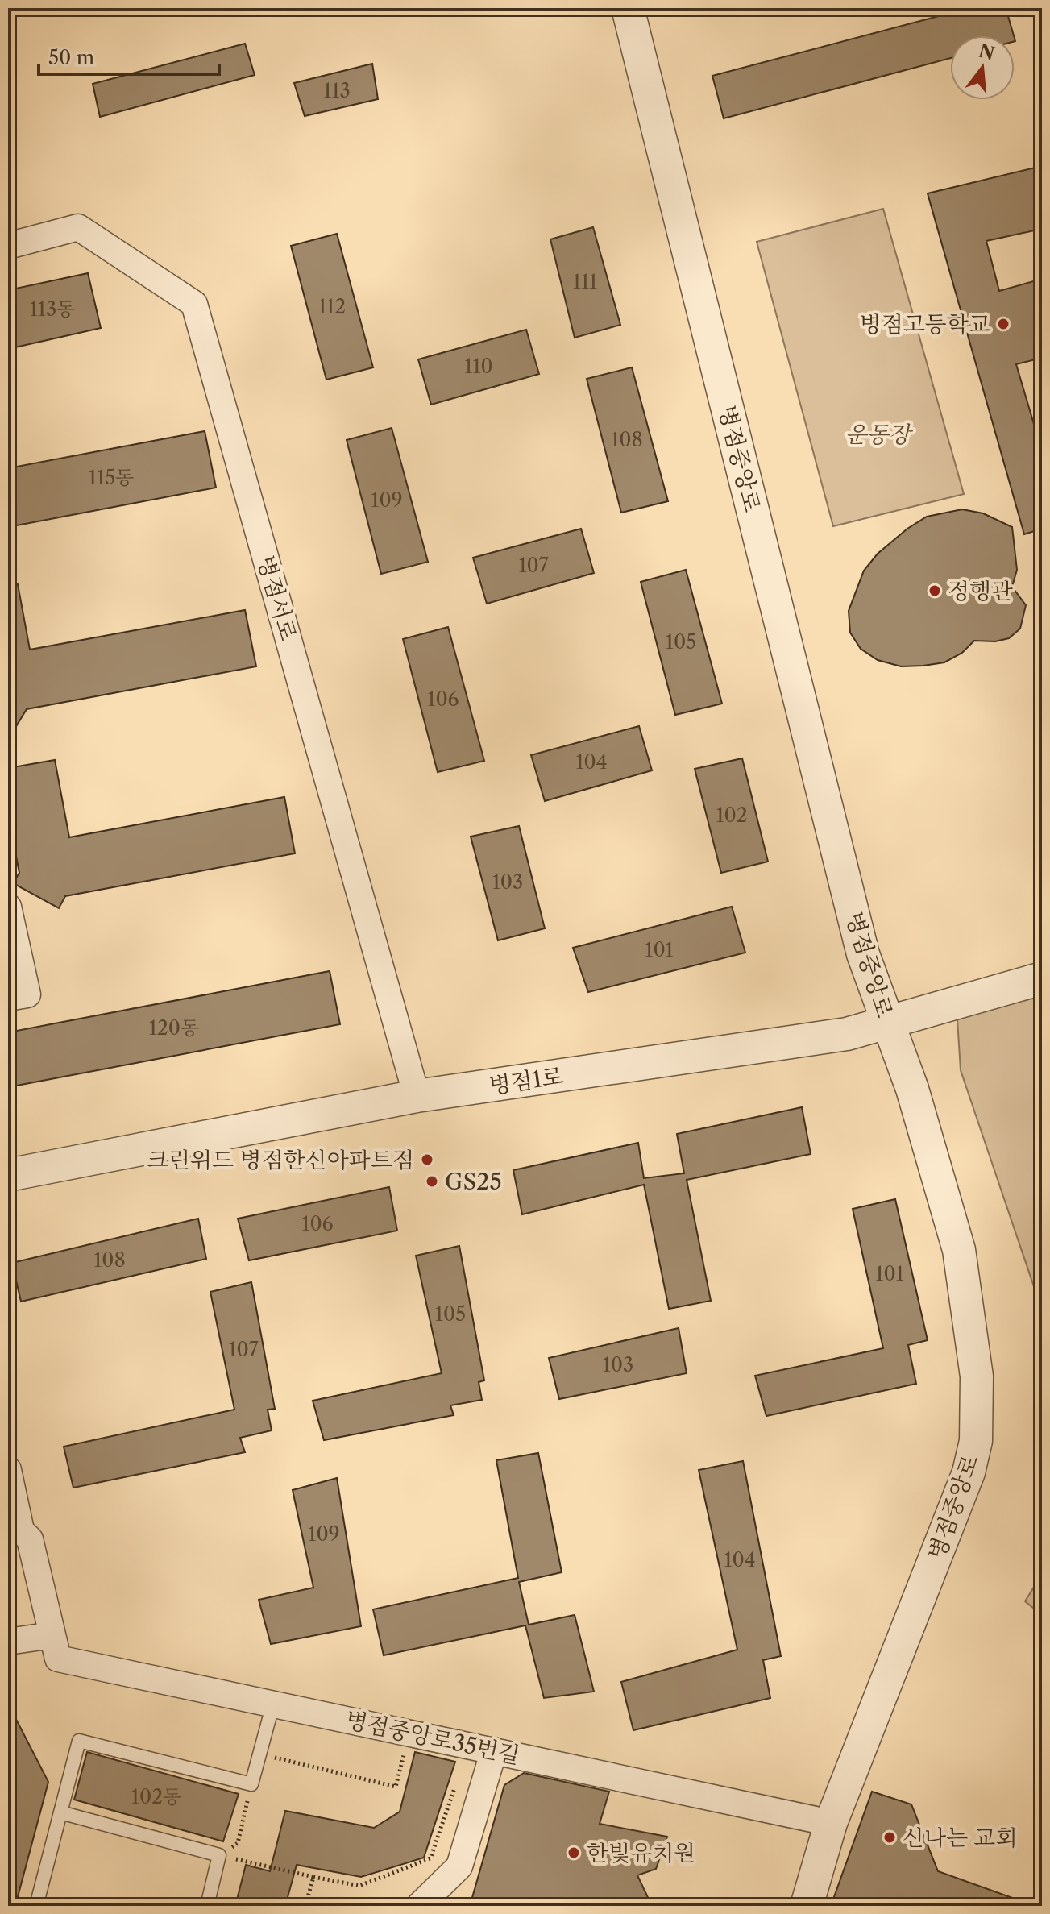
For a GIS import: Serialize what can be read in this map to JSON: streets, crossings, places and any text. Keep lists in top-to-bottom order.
{
  "streets": {
    "street": [
      "병점중앙로",
      "병점서로",
      "병점1로",
      "병점중앙로35번길"
    ]
  },
  "crossings": [
    ["병점중앙로", "병점1로"],
    ["병점중앙로", "병점중앙로35번길"],
    ["병점서로", "병점1로"]
  ],
  "parks": ["운동장"],
  "places": [
    "병점고등학교",
    "정행관",
    "크린위드 병점한신아파트점",
    "GS25",
    "신나는 교회",
    "한빛유치원"
  ],
  "house_numbers": [
    "113",
    "111",
    "112",
    "113동",
    "110",
    "108",
    "115동",
    "109",
    "107",
    "105",
    "106",
    "104",
    "102",
    "103",
    "101",
    "120동",
    "106",
    "108",
    "101",
    "105",
    "107",
    "103",
    "109",
    "104",
    "102동"
  ],
  "scale_bar": "50 m",
  "north": "top"
}
